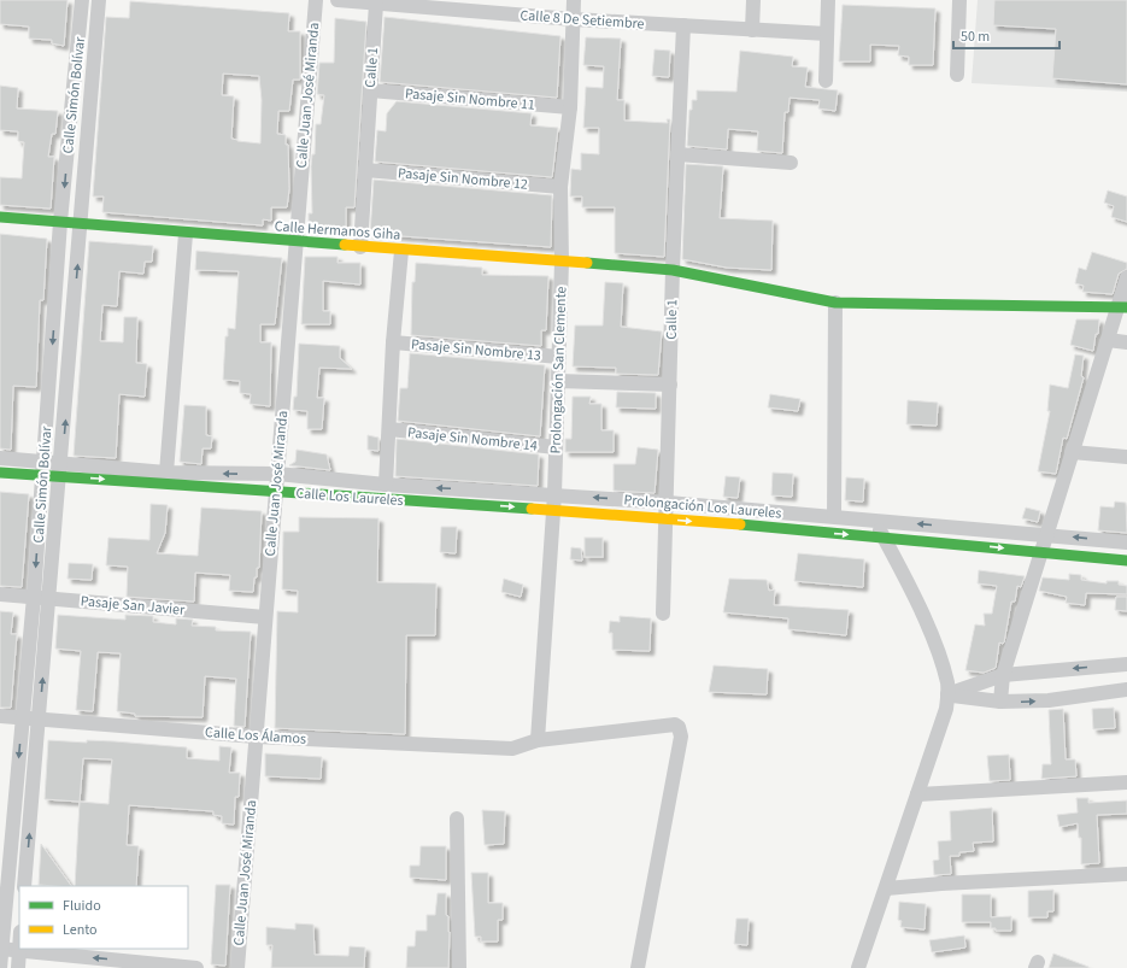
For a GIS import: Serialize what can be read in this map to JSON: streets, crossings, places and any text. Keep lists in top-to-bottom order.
{
  "streets": {
    "street": [
      "Calle 8 De Setiembre",
      "Calle 1",
      "Calle Simón Bolívar",
      "Calle Juan José Miranda",
      "Pasaje Sin Nombre 11",
      "Pasaje Sin Nombre 12",
      "Calle Hermanos Giha",
      "Pasaje Sin Nombre 13",
      "Prolongación San Clemente",
      "Pasaje Sin Nombre 14",
      "Calle Los Laureles",
      "Prolongación Los Laureles",
      "Pasaje San Javier",
      "Calle Los Álamos"
    ]
  },
  "crossings": [
    ["Calle 8 De Setiembre", "Calle 1"],
    ["Calle 8 De Setiembre", "Prolongación San Clemente"],
    ["Calle 1", "Pasaje Sin Nombre 11"],
    ["Calle 1", "Pasaje Sin Nombre 12"],
    ["Calle 1", "Calle Hermanos Giha"],
    ["Calle 1", "Prolongación Los Laureles"],
    ["Calle Simón Bolívar", "Calle Hermanos Giha"],
    ["Calle Simón Bolívar", "Calle Los Laureles"],
    ["Calle Simón Bolívar", "Pasaje San Javier"],
    ["Calle Simón Bolívar", "Calle Los Álamos"],
    ["Calle Juan José Miranda", "Calle Hermanos Giha"],
    ["Calle Juan José Miranda", "Calle Los Laureles"],
    ["Calle Juan José Miranda", "Prolongación Los Laureles"],
    ["Calle Juan José Miranda", "Pasaje San Javier"],
    ["Calle Juan José Miranda", "Calle Los Álamos"],
    ["Pasaje Sin Nombre 11", "Prolongación San Clemente"],
    ["Pasaje Sin Nombre 12", "Prolongación San Clemente"],
    ["Calle Hermanos Giha", "Prolongación San Clemente"],
    ["Pasaje Sin Nombre 13", "Prolongación San Clemente"],
    ["Prolongación San Clemente", "Pasaje Sin Nombre 14"],
    ["Prolongación San Clemente", "Calle Los Laureles"],
    ["Prolongación San Clemente", "Prolongación Los Laureles"],
    ["Prolongación San Clemente", "Calle Los Álamos"],
    ["Calle Los Laureles", "Prolongación Los Laureles"]
  ],
  "legend": ["Fluido", "Lento"],
  "scale_bar": "50 m"
}
